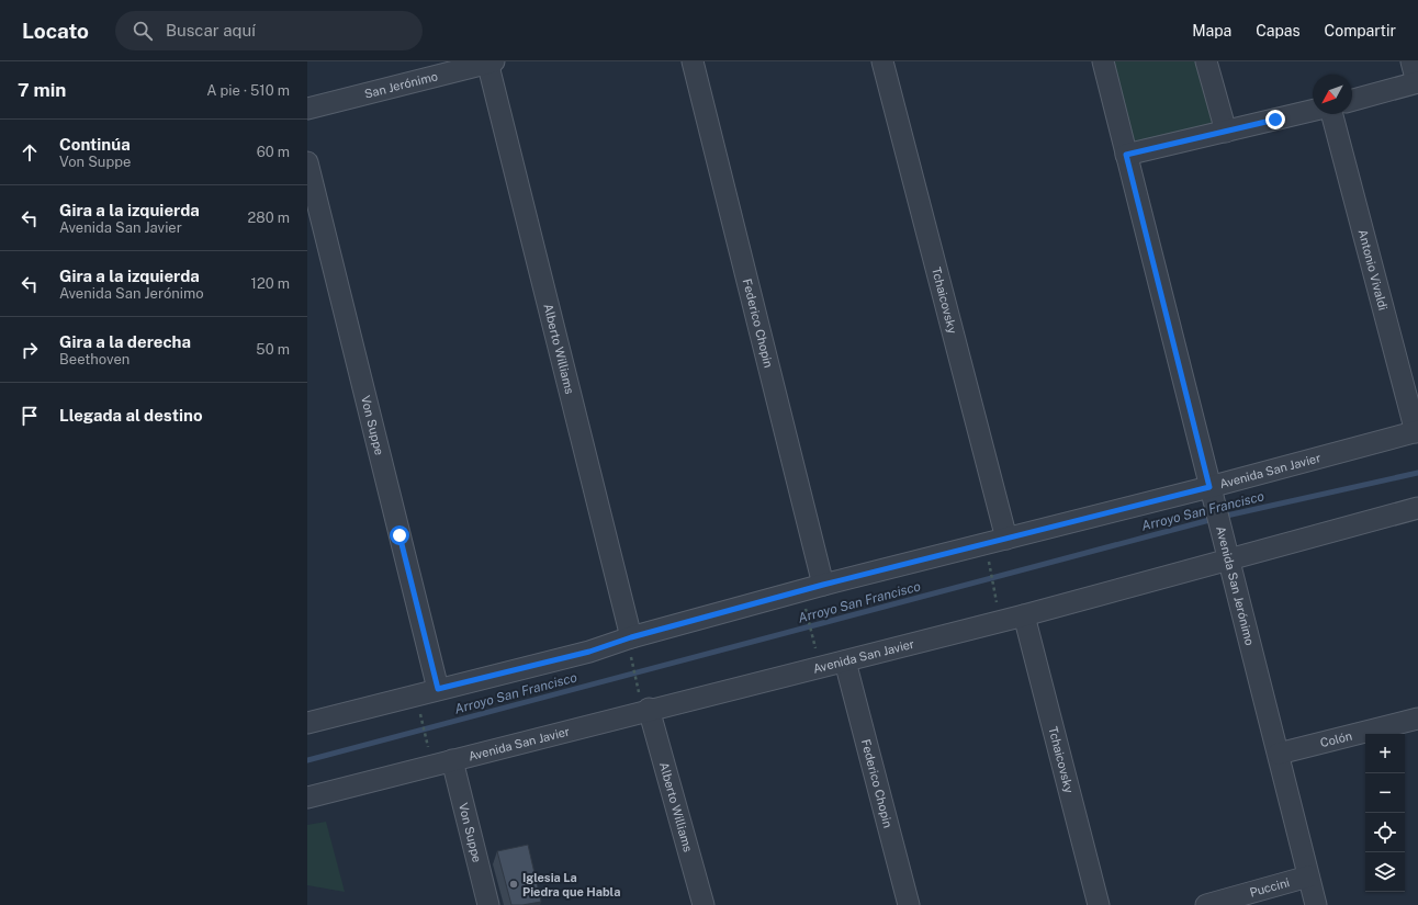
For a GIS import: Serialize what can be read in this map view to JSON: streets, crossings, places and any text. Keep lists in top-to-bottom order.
{
  "streets": {
    "street": [
      "San Jerónimo",
      "Antonio Vivaldi",
      "Tchaicovsky",
      "Federico Chopin",
      "Alberto Williams",
      "Von Suppe",
      "Avenida San Javier",
      "Avenida San Jerónimo",
      "Colón",
      "Puccini"
    ]
  },
  "crossings": [
    ["San Jerónimo", "Alberto Williams"],
    ["Antonio Vivaldi", "Avenida San Javier"],
    ["Tchaicovsky", "Avenida San Javier"],
    ["Federico Chopin", "Avenida San Javier"],
    ["Alberto Williams", "Avenida San Javier"],
    ["Von Suppe", "Avenida San Javier"],
    ["Avenida San Javier", "Avenida San Jerónimo"],
    ["Avenida San Jerónimo", "Colón"],
    ["Avenida San Jerónimo", "Puccini"]
  ],
  "water": ["Arroyo San Francisco"],
  "places": ["Iglesia La Piedra que Habla"],
  "north": "bottom left",
  "page": {
    "header": "Locato",
    "search": "Buscar aquí",
    "nav": ["Mapa", "Capas", "Compartir"],
    "heading": ["7 min", "A pie · 510 m"],
    "list": [
      ["Continúa", "Von Suppe", "60 m"],
      ["Gira a la izquierda", "Avenida San Javier", "280 m"],
      ["Gira a la izquierda", "Avenida San Jerónimo", "120 m"],
      ["Gira a la derecha", "Beethoven", "50 m"],
      "Llegada al destino"
    ],
    "map_buttons": ["+", "−"]
  }
}
